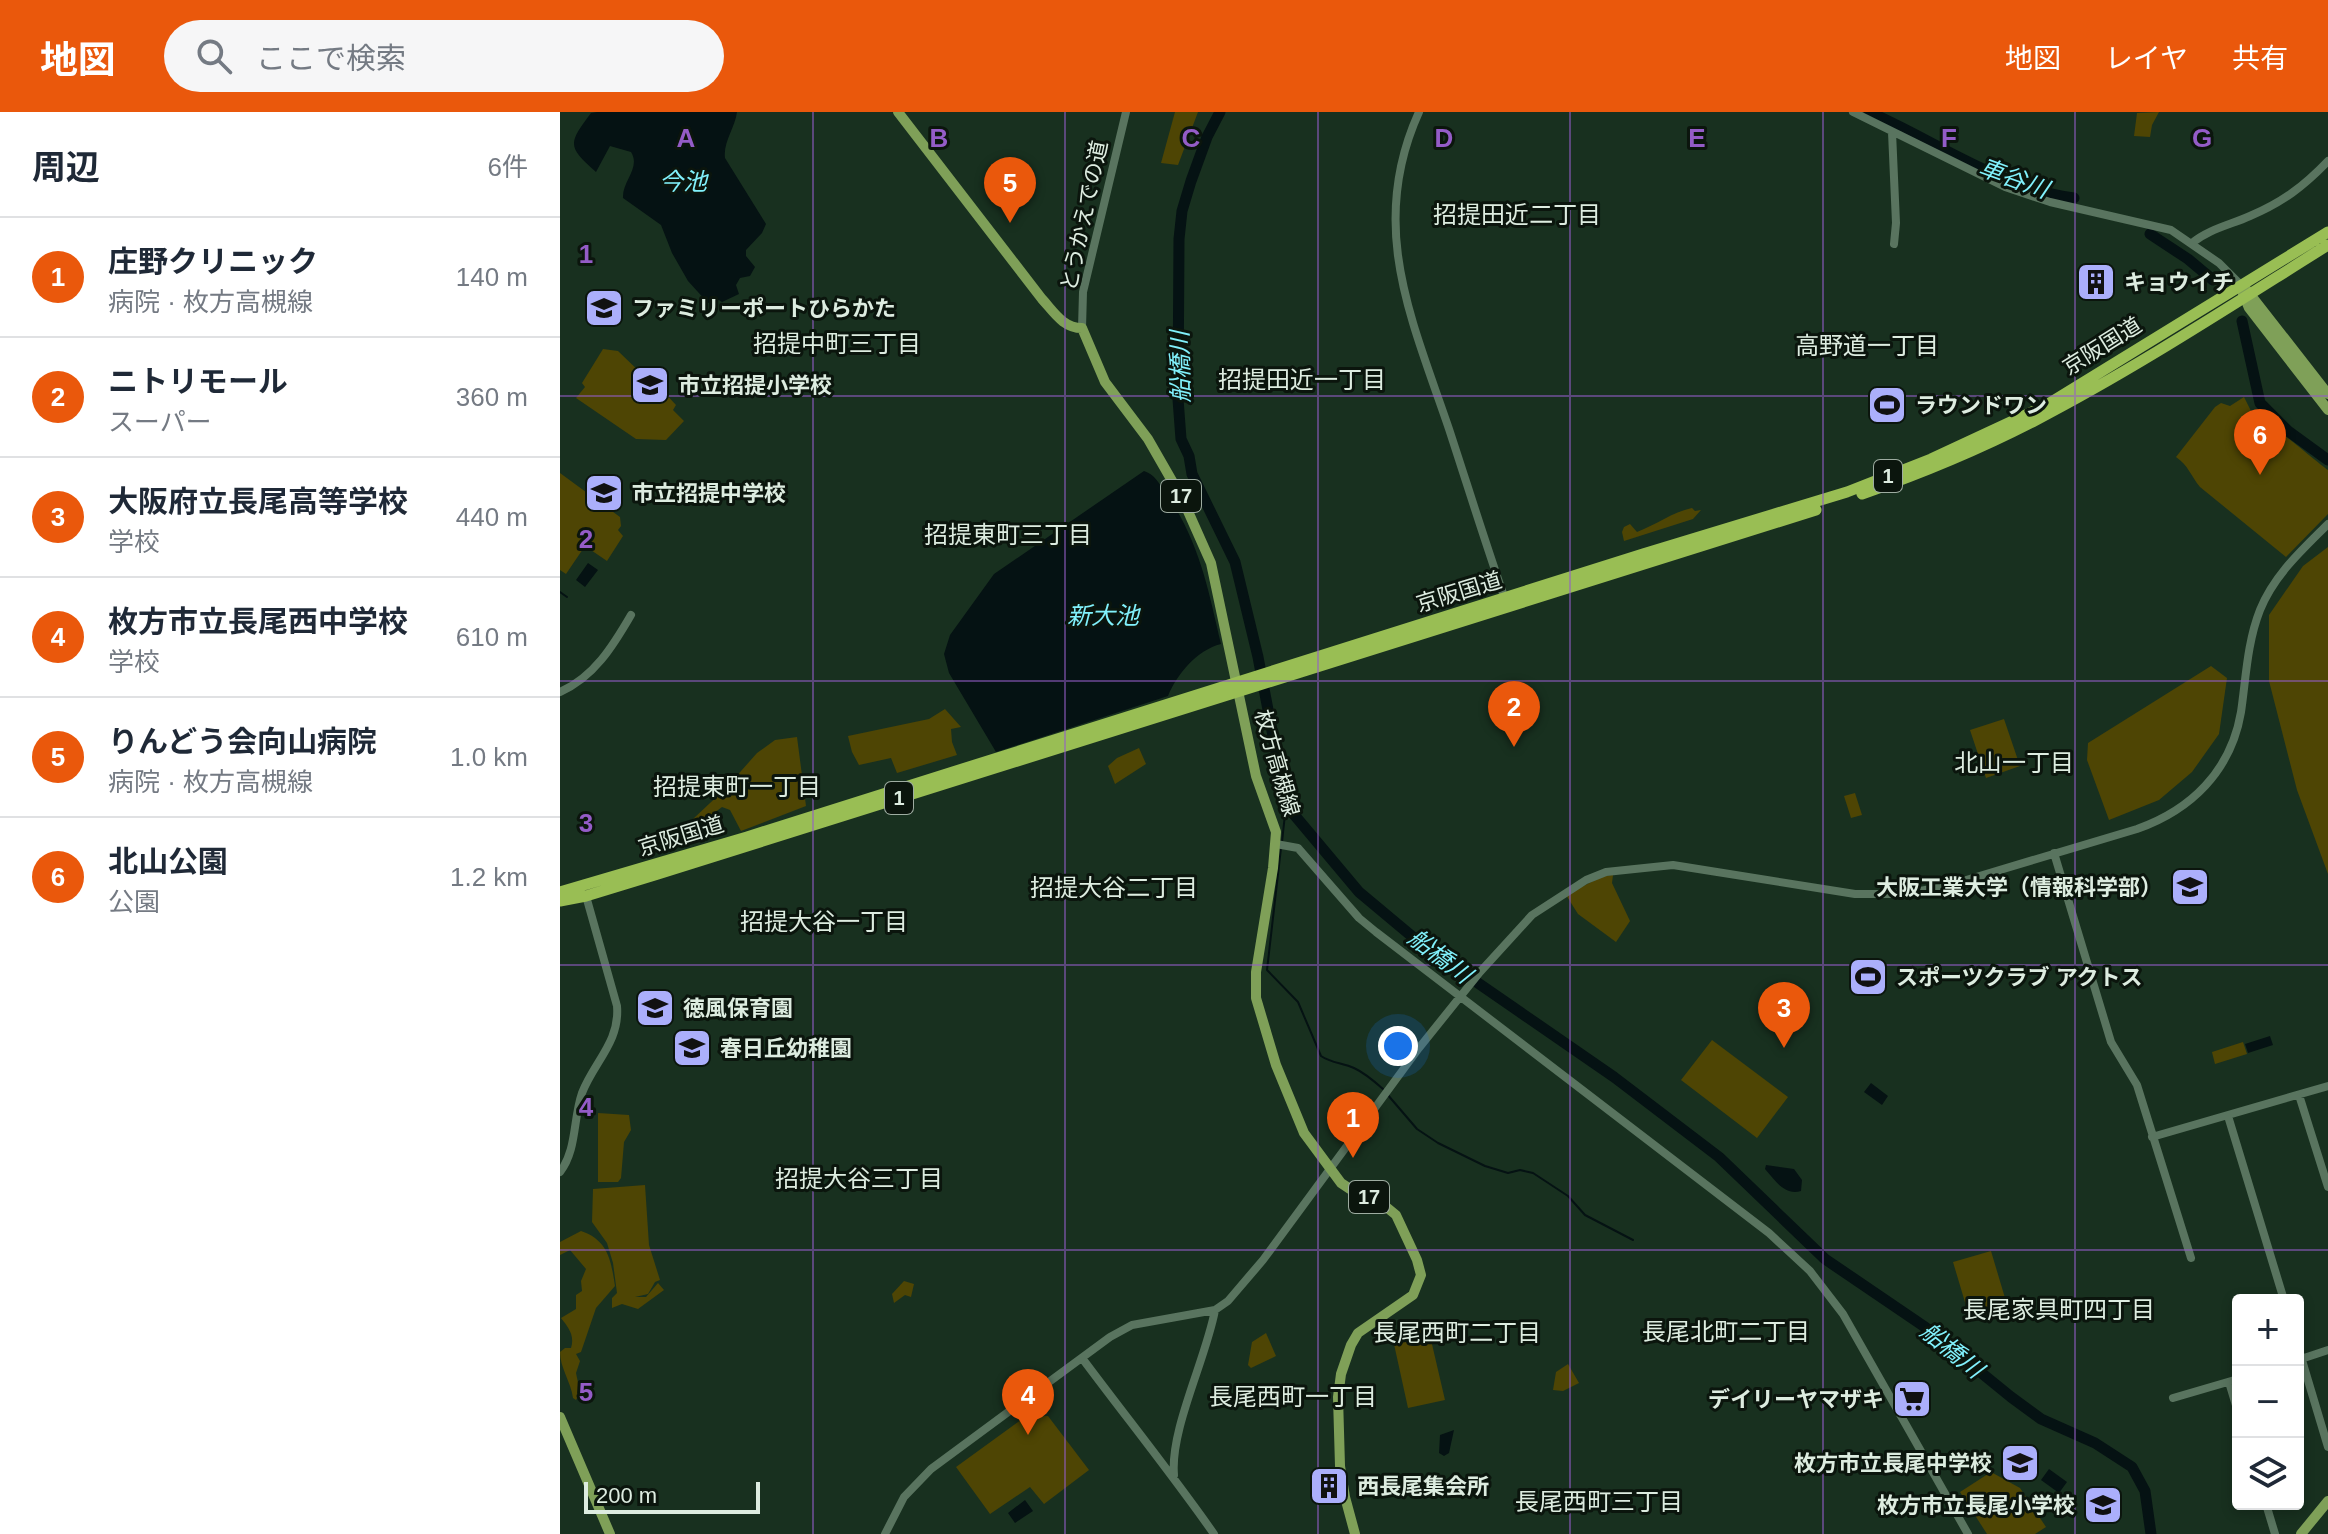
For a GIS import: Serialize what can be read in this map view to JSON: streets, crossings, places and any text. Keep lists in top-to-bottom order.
{
  "streets": {
    "highway": ["京阪国道", "1"],
    "main road": ["17", "枚方高槻線"],
    "street": ["とうかえでの道"]
  },
  "crossings": [
    ["とうかえでの道", "枚方高槻線"],
    ["京阪国道", "枚方高槻線"]
  ],
  "districts": [
    "招提田近二丁目",
    "招提中町三丁目",
    "高野道一丁目",
    "招提田近一丁目",
    "招提東町三丁目",
    "北山一丁目",
    "招提東町一丁目",
    "招提大谷二丁目",
    "招提大谷一丁目",
    "招提大谷三丁目",
    "長尾家具町四丁目",
    "長尾北町二丁目",
    "長尾西町二丁目",
    "長尾西町一丁目",
    "長尾西町三丁目"
  ],
  "water": [
    "車谷川",
    "今池",
    "船橋川",
    "新大池"
  ],
  "places": {
    "building": ["キョウイチ", "西長尾集会所"],
    "school or university": [
      "ファミリーポートひらかた",
      "市立招提小学校",
      "市立招提中学校",
      "大阪工業大学（情報科学部）",
      "徳風保育園",
      "春日丘幼稚園",
      "枚方市立長尾中学校",
      "枚方市立長尾小学校"
    ],
    "sports": ["ラウンドワン", "スポーツクラブ アクトス"],
    "supermarket": ["デイリーヤマザキ"]
  },
  "scale_bar": "200 m",
  "page": {
    "header": "地図",
    "search": "ここで検索",
    "nav": ["地図", "レイヤ", "共有"],
    "heading": ["周辺", "6件"],
    "pins": [
      "5",
      "6",
      "2",
      "3",
      "1",
      "4"
    ],
    "list": [
      {
        "mark": "1",
        "name": "庄野クリニック",
        "note": "病院 · 枚方高槻線",
        "value": "140 m"
      },
      {
        "mark": "2",
        "name": "ニトリモール",
        "note": "スーパー",
        "value": "360 m"
      },
      {
        "mark": "3",
        "name": "大阪府立長尾高等学校",
        "note": "学校",
        "value": "440 m"
      },
      {
        "mark": "4",
        "name": "枚方市立長尾西中学校",
        "note": "学校",
        "value": "610 m"
      },
      {
        "mark": "5",
        "name": "りんどう会向山病院",
        "note": "病院 · 枚方高槻線",
        "value": "1.0 km"
      },
      {
        "mark": "6",
        "name": "北山公園",
        "note": "公園",
        "value": "1.2 km"
      }
    ],
    "map_buttons": ["+", "−"],
    "scale": "200 m"
  },
  "grid": {
    "columns": [
      "A",
      "B",
      "C",
      "D",
      "E",
      "F",
      "G"
    ],
    "rows": [
      "1",
      "2",
      "3",
      "4",
      "5"
    ]
  }
}
